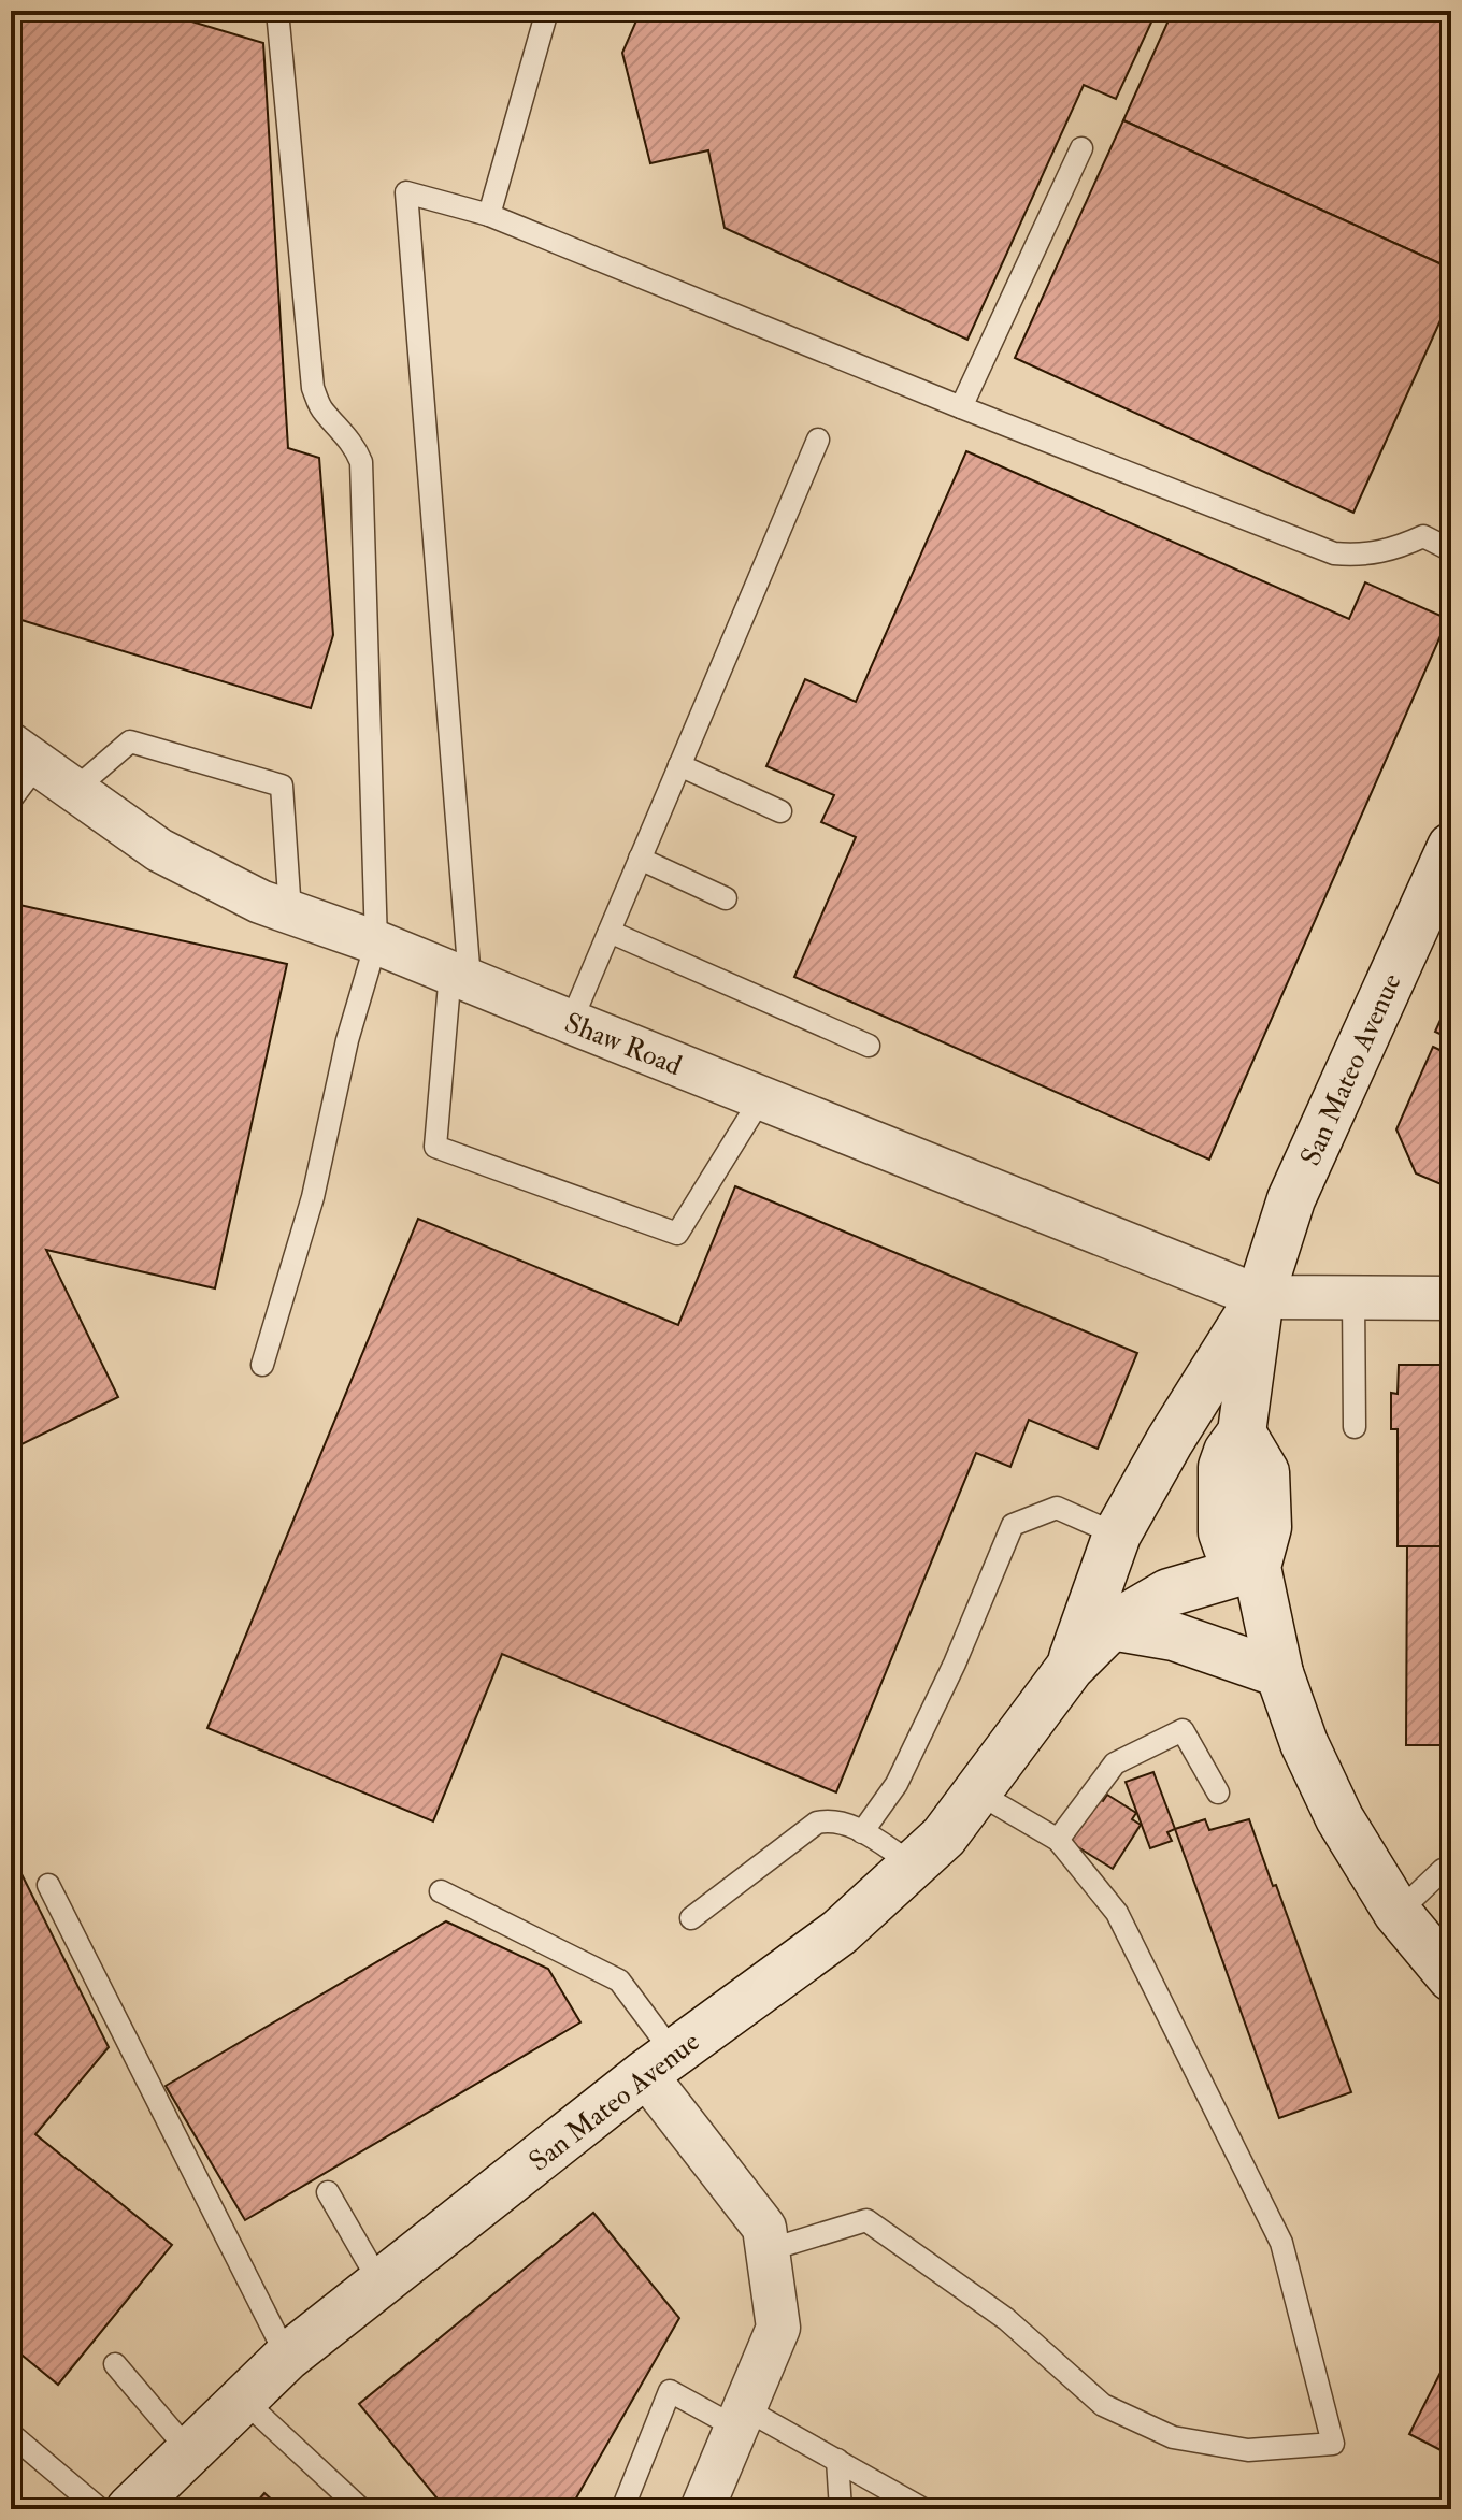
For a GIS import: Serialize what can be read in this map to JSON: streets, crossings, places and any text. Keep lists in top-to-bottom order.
{
  "streets": {
    "main road": ["San Mateo Avenue"],
    "street": ["Shaw Road"]
  },
  "crossings": [
    ["Shaw Road", "San Mateo Avenue"]
  ]
}
